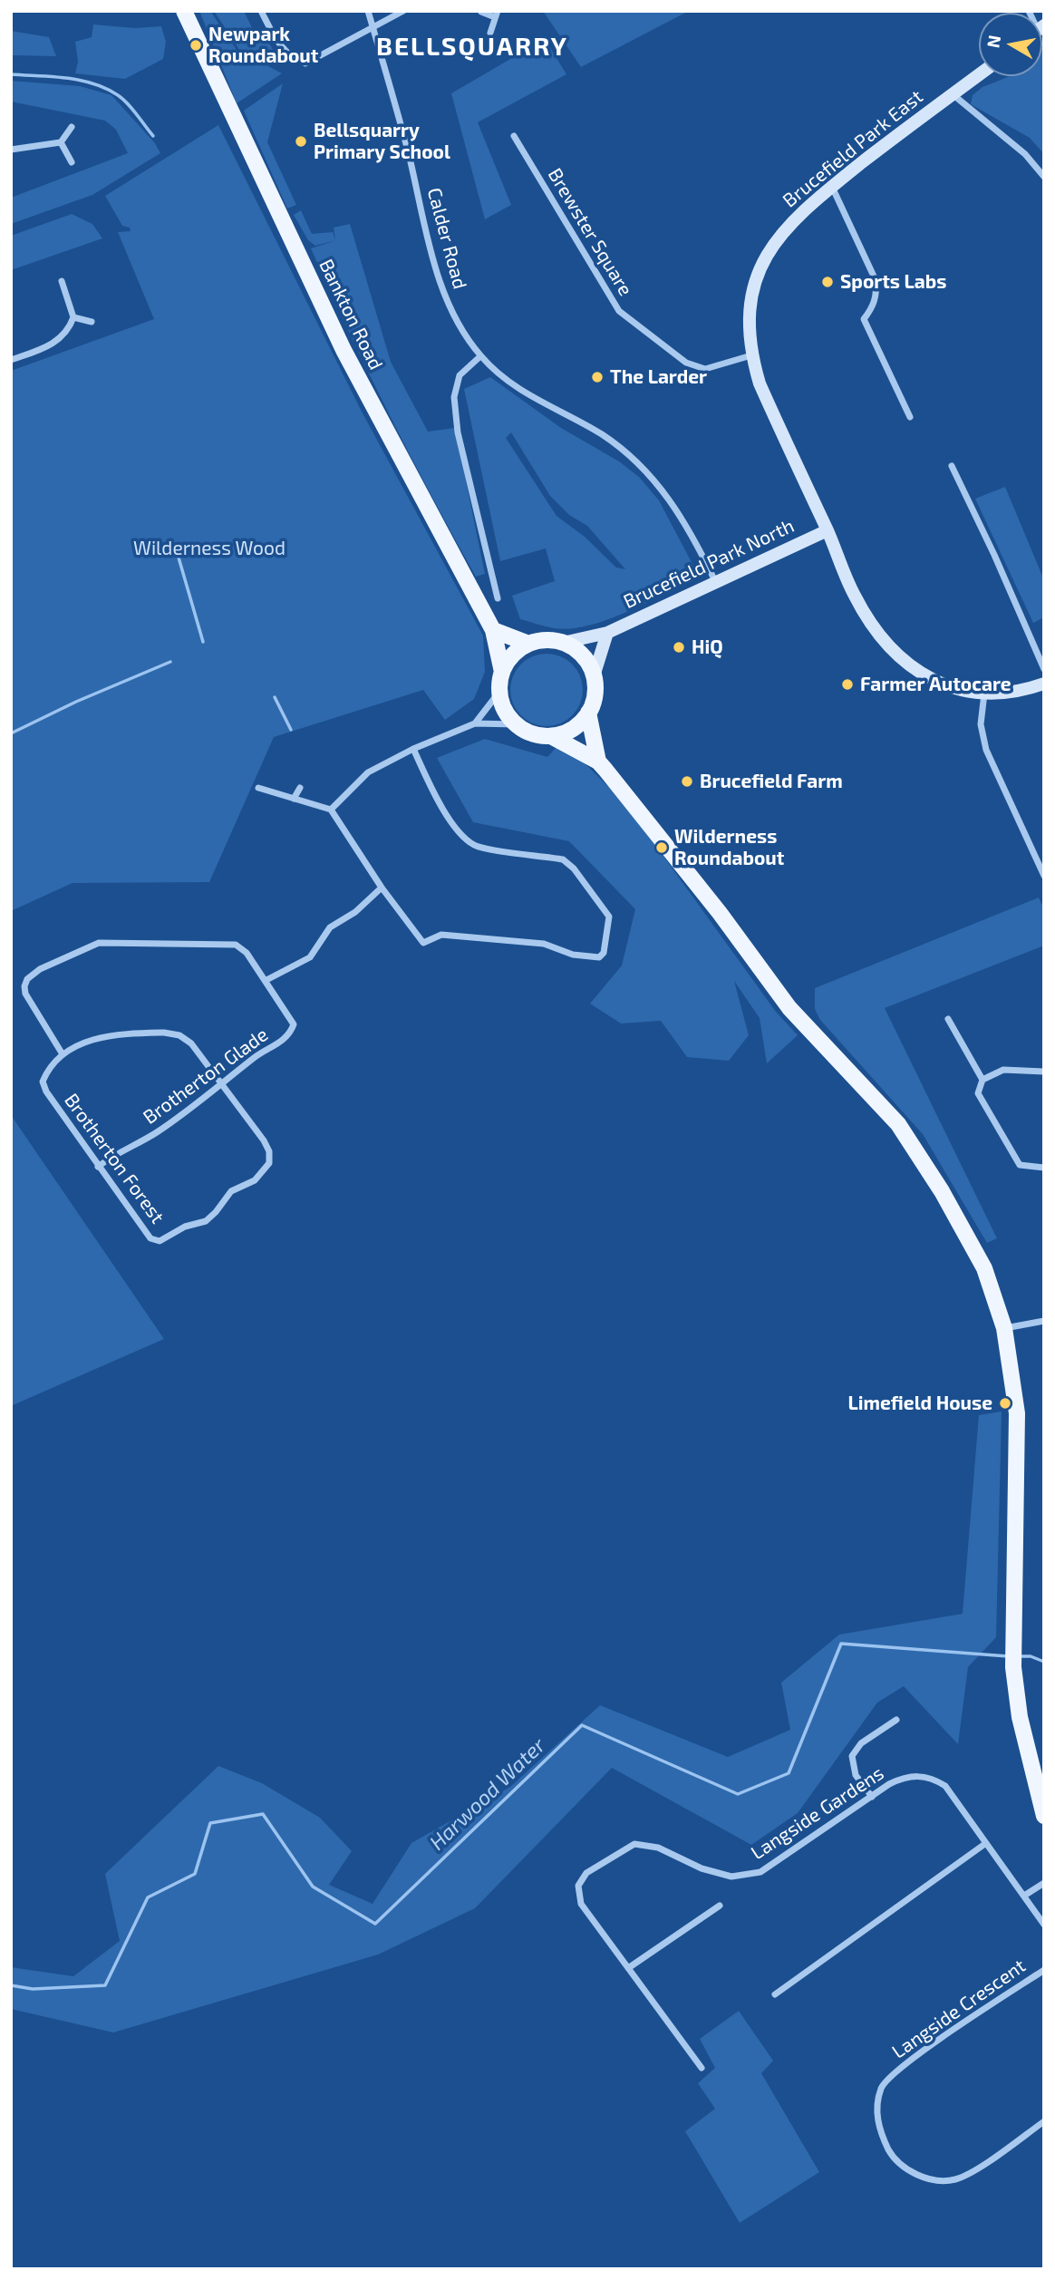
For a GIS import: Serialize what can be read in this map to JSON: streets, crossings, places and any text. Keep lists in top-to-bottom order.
{
  "streets": {
    "main road": ["Bankton Road"],
    "street": [
      "Brucefield Park East",
      "Brewster Square",
      "Calder Road",
      "Brucefield Park North",
      "Brotherton Glade",
      "Brotherton Forest",
      "Langside Gardens",
      "Langside Crescent"
    ]
  },
  "crossings": [
    ["Brucefield Park East", "Brewster Square"],
    ["Brucefield Park East", "Brucefield Park North"],
    ["Calder Road", "Brucefield Park North"],
    ["Bankton Road", "Brucefield Park North"],
    ["Brotherton Glade", "Brotherton Forest"]
  ],
  "districts": ["BELLSQUARRY"],
  "water": ["Harwood Water"],
  "parks": ["Wilderness Wood"],
  "places": [
    "Newpark Roundabout",
    "Bellsquarry Primary School",
    "Sports Labs",
    "The Larder",
    "HiQ",
    "Farmer Autocare",
    "Brucefield Farm",
    "Wilderness Roundabout",
    "Limefield House"
  ],
  "north": "left"
}
